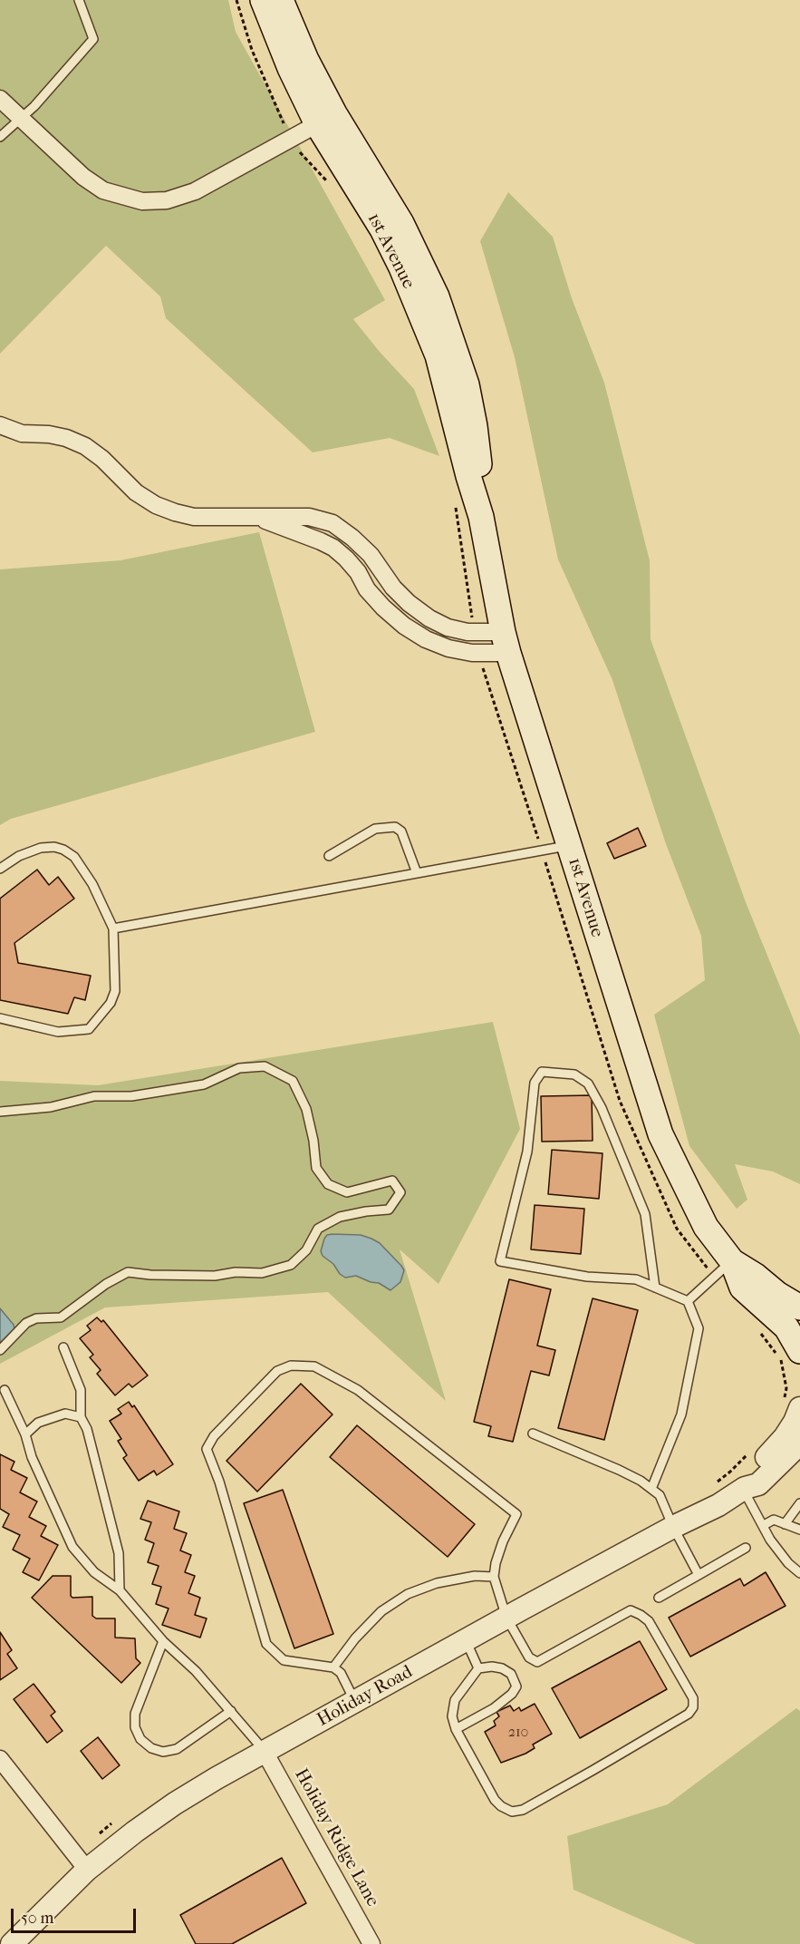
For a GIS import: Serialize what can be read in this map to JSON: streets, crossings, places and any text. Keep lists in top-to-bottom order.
{
  "streets": {
    "main road": ["1st Avenue"],
    "street": ["Holiday Road", "Holiday Ridge Lane"]
  },
  "crossings": [
    ["Holiday Road", "Holiday Ridge Lane"]
  ],
  "house_numbers": ["210"],
  "scale_bar": "50 m"
}
